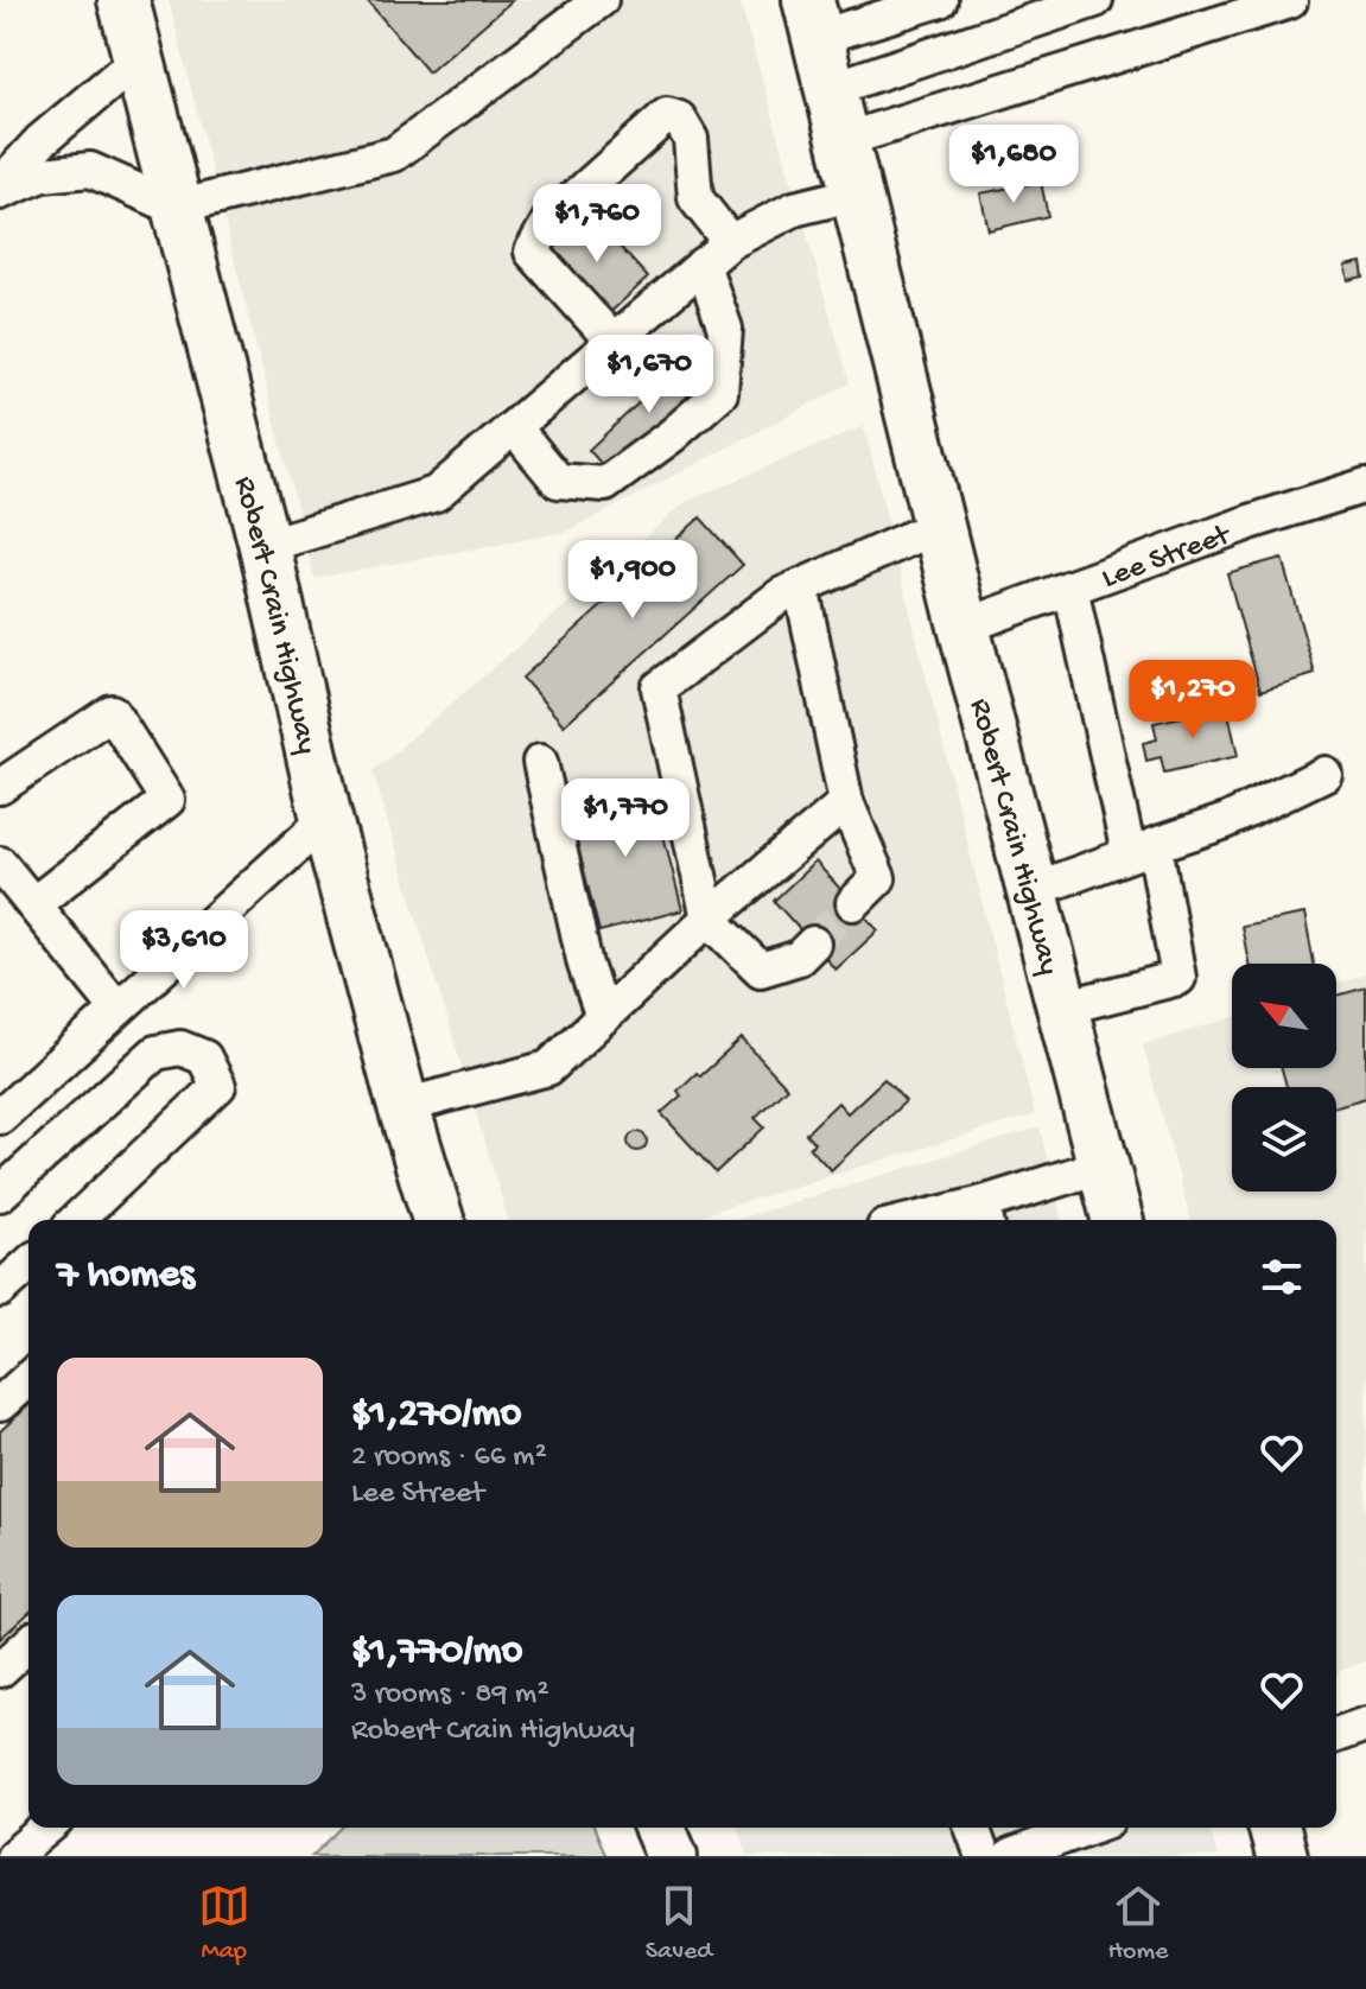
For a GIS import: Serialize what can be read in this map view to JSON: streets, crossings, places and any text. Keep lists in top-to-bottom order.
{
  "streets": {
    "highway": ["Robert Crain Highway"],
    "street": ["Lee Street"]
  },
  "crossings": [
    ["Lee Street", "Robert Crain Highway"]
  ],
  "north": "top left",
  "page": {
    "price": [
      "$1,680",
      "$1,760",
      "$1,670",
      "$1,900",
      "$1,270",
      "$1,770",
      "$3,610"
    ],
    "heading": "7 homes",
    "list": [
      {
        "name": "$1,270/mo",
        "note": "2 rooms · 66 m² · Lee Street"
      },
      {
        "name": "$1,770/mo",
        "note": "3 rooms · 89 m² · Robert Crain Highway"
      }
    ],
    "tabs": ["Map", "Saved", "Home"]
  }
}
